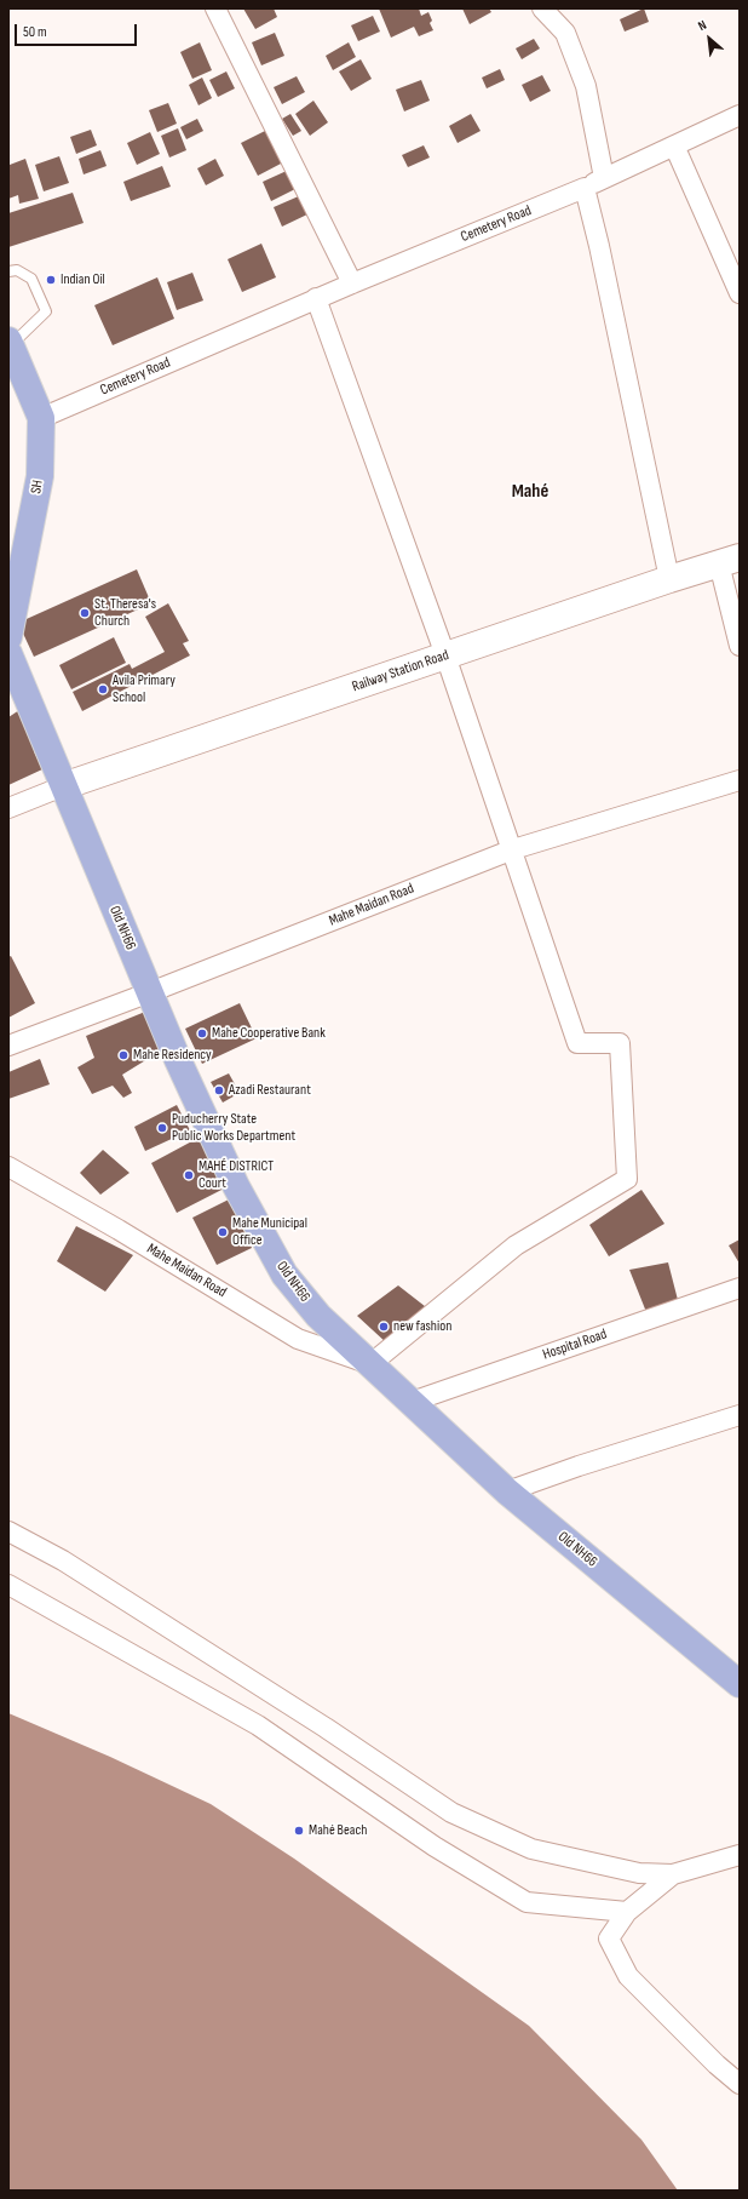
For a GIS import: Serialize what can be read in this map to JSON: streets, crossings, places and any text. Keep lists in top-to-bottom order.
{
  "streets": {
    "main road": ["SH", "Old NH66"],
    "street": [
      "Cemetery Road",
      "Railway Station Road",
      "Mahe Maidan Road",
      "Hospital Road"
    ]
  },
  "crossings": [
    ["Cemetery Road", "SH"],
    ["Railway Station Road", "Old NH66"],
    ["Mahe Maidan Road", "Old NH66"],
    ["Old NH66", "Hospital Road"]
  ],
  "districts": ["Mahé"],
  "places": [
    "Indian Oil",
    "St. Theresa's Church",
    "Avila Primary School",
    "Mahe Cooperative Bank",
    "Mahe Residency",
    "Azadi Restaurant",
    "Puducherry State Public Works Department",
    "MAHÉ DISTRICT Court",
    "Mahe Municipal Office",
    "new fashion",
    "Mahé Beach"
  ],
  "scale_bar": "50 m",
  "north": "top left"
}
